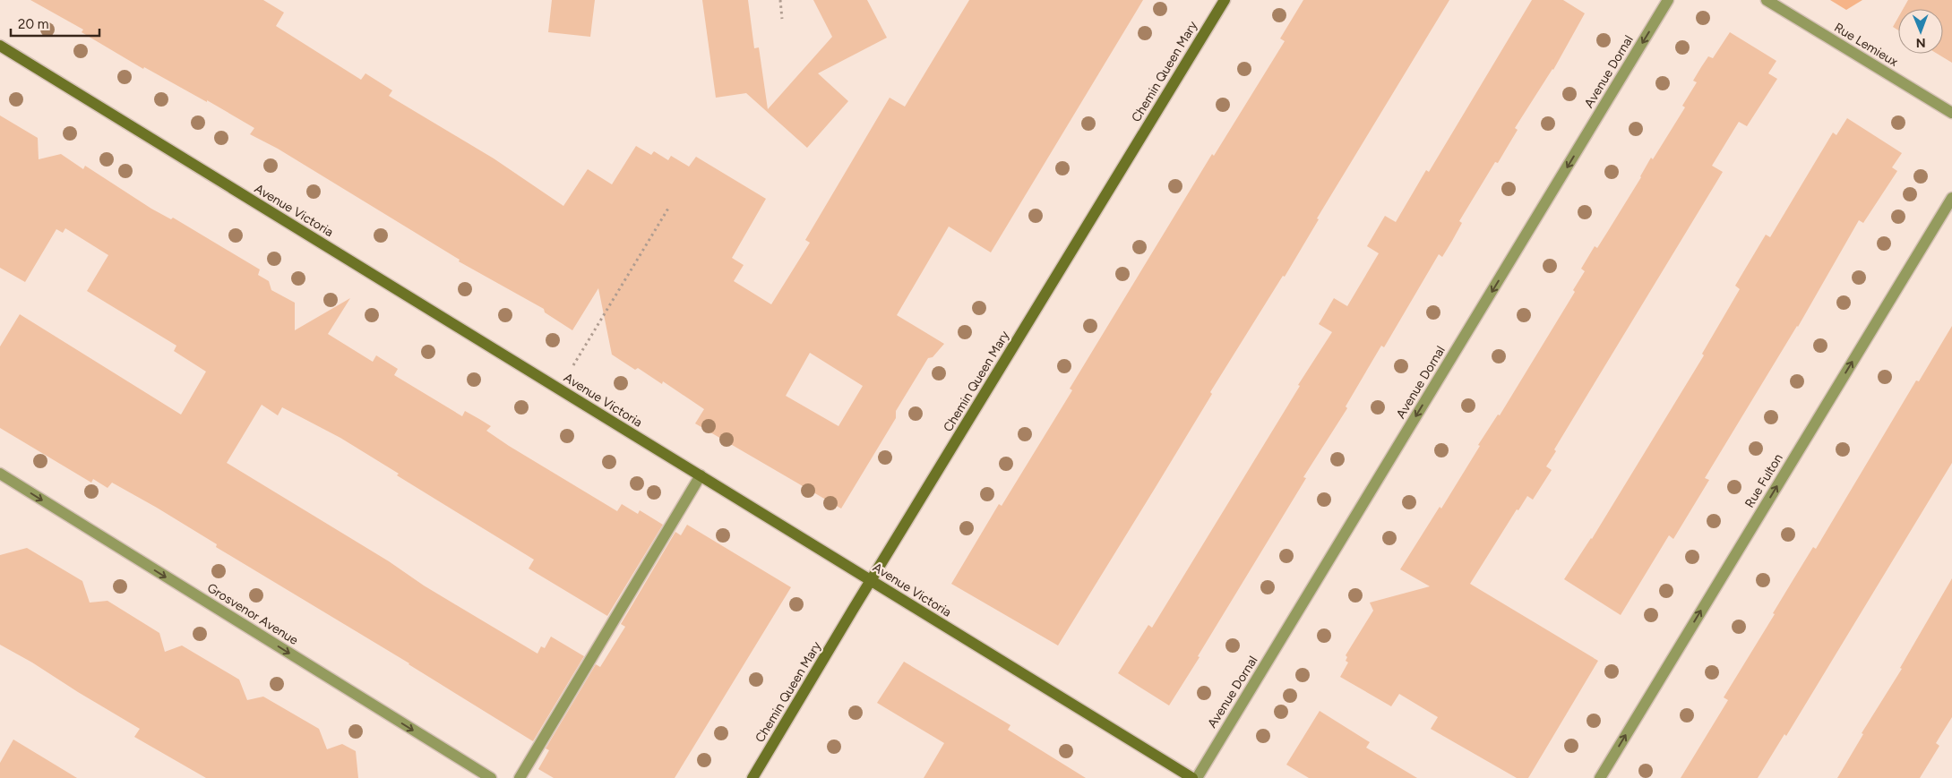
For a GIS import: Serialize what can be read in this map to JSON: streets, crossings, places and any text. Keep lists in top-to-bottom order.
{
  "streets": {
    "street": [
      "Rue Lemieux",
      "Chemin Queen Mary",
      "Avenue Dornal",
      "Avenue Victoria",
      "Rue Fulton",
      "Grosvenor Avenue"
    ]
  },
  "crossings": [
    ["Chemin Queen Mary", "Avenue Victoria"]
  ],
  "one_way": ["Avenue Dornal", "Rue Fulton", "Grosvenor Avenue"],
  "scale_bar": "20 m",
  "north": "bottom"
}
